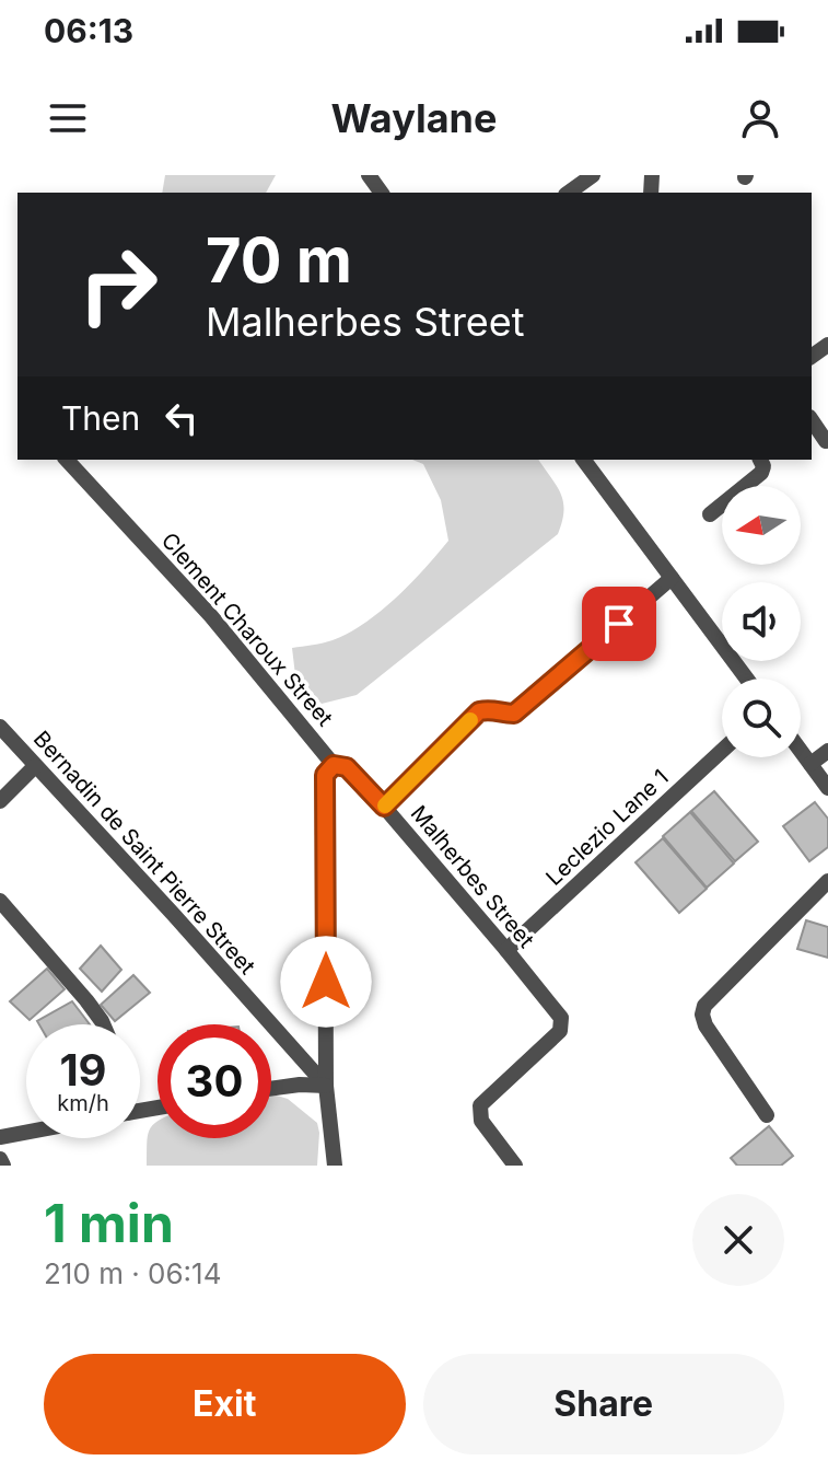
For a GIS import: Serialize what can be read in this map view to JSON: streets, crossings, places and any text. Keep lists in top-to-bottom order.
{
  "streets": {
    "street": [
      "Clement Charoux Street",
      "Leclezio Lane 1",
      "Bernadin de Saint Pierre Street",
      "Malherbes Street"
    ]
  },
  "crossings": [
    ["Clement Charoux Street", "Malherbes Street"],
    ["Leclezio Lane 1", "Malherbes Street"]
  ],
  "north": "left",
  "page": {
    "status": "06:13",
    "header": "Waylane",
    "turn": ["70 m", "Malherbes Street"],
    "then": "Then",
    "speed": "19 km/h",
    "limit": "30",
    "heading": ["1 min", "210 m · 06:14"],
    "buttons": ["Exit", "Share"]
  }
}
